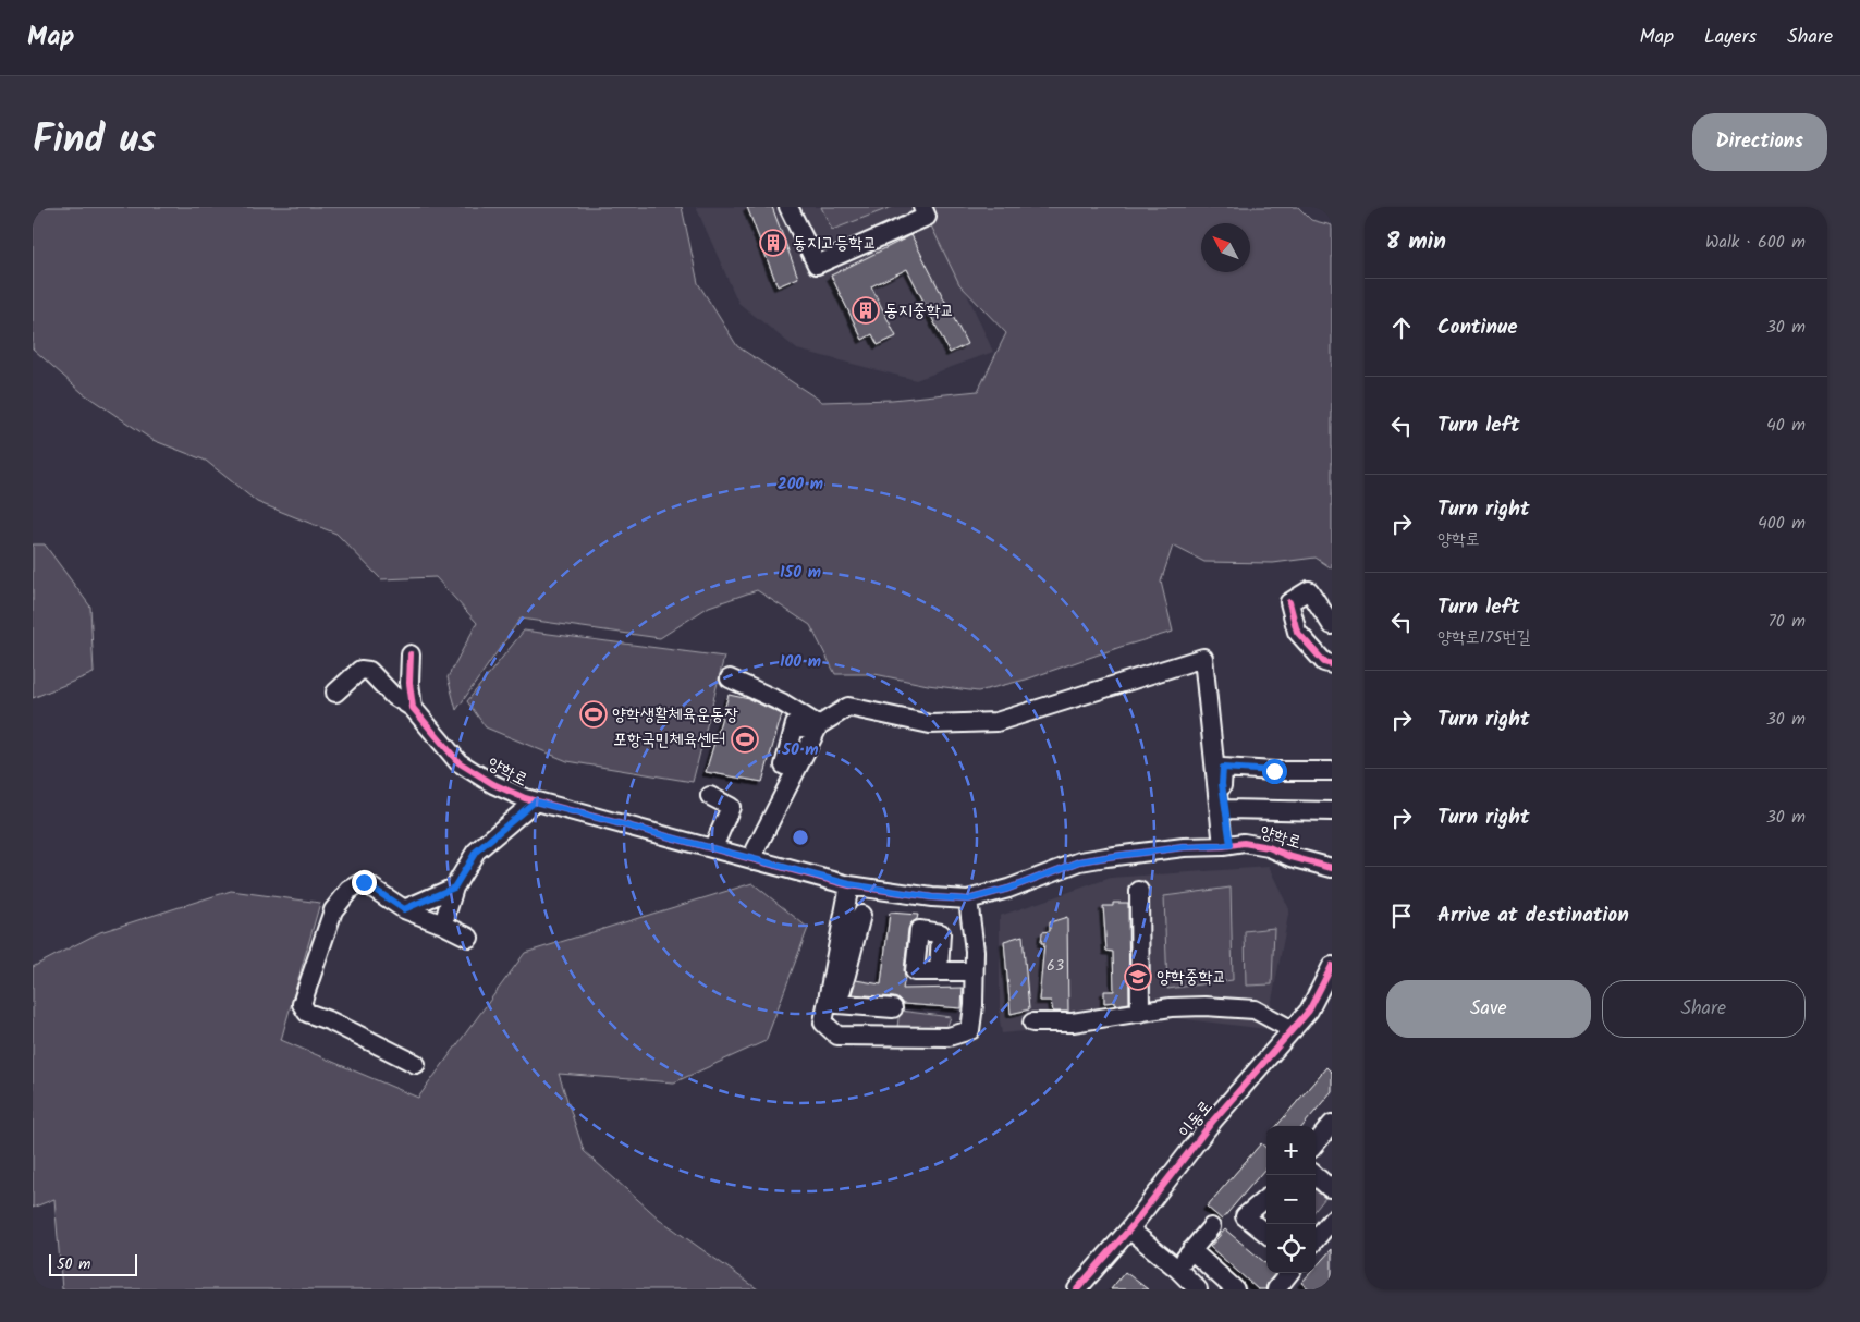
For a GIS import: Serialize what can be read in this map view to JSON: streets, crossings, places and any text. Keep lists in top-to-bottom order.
{
  "streets": {
    "street": ["양학로", "이동로"]
  },
  "places": {
    "building": ["동지고등학교", "동지중학교"],
    "sports": ["양학생활체육운동장", "포항국민체육센터"],
    "school or university": ["양학중학교"]
  },
  "house_numbers": ["63"],
  "scale_bar": "50 m",
  "north": "top left",
  "page": {
    "header": "Map",
    "nav": ["Map", "Layers", "Share"],
    "title": "Find us",
    "buttons": [
      "Directions",
      ["Save", "Share"]
    ],
    "heading": ["8 min", "Walk · 600 m"],
    "list": [
      ["Continue", "30 m"],
      ["Turn left", "40 m"],
      ["Turn right", "양학로", "400 m"],
      ["Turn left", "양학로175번길", "70 m"],
      ["Turn right", "30 m"],
      ["Turn right", "30 m"],
      "Arrive at destination"
    ],
    "map_buttons": ["+", "−"],
    "scale": "50 m"
  },
  "rings": [
    "200 m",
    "150 m",
    "100 m",
    "50 m"
  ]
}
